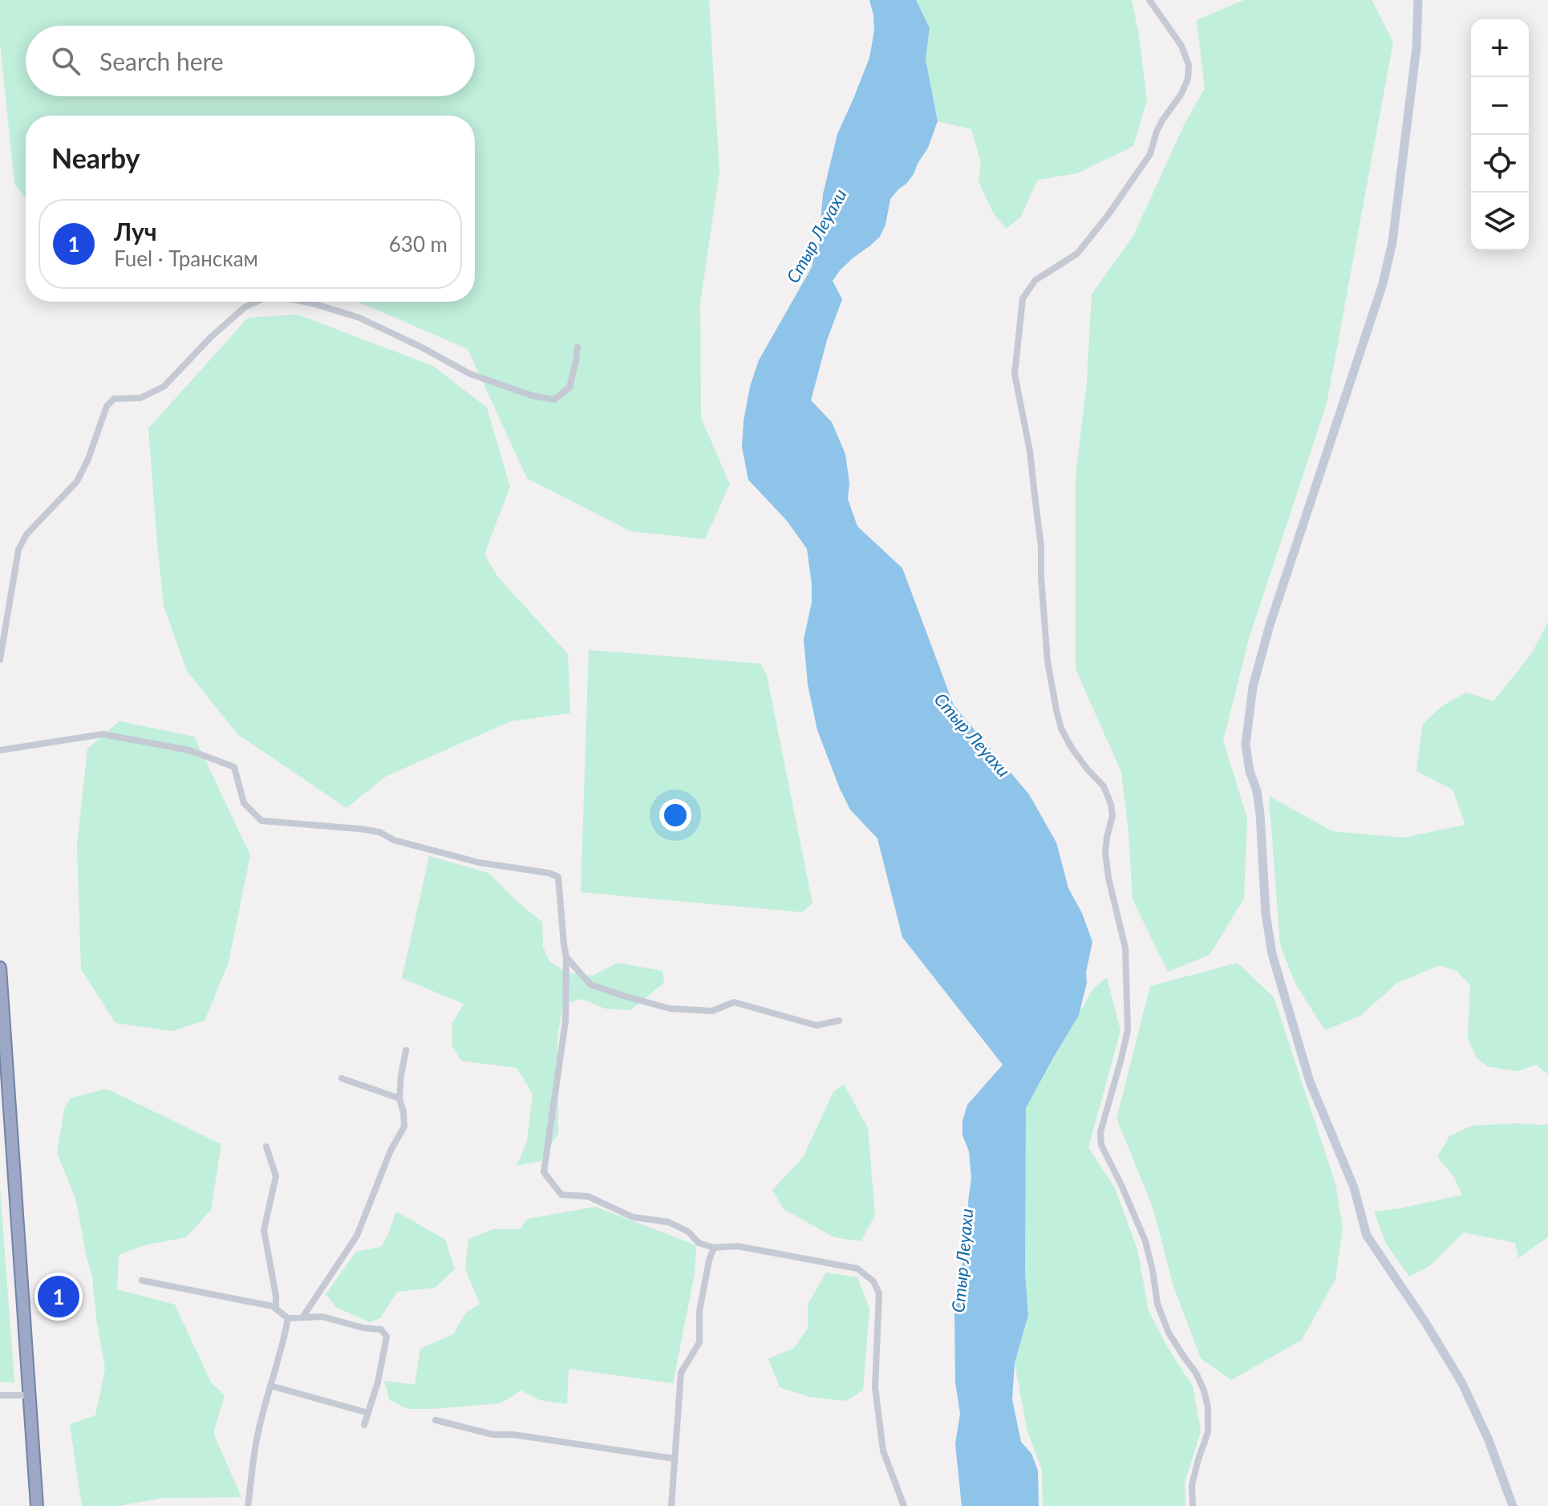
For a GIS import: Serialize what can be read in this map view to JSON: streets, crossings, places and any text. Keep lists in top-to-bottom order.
{
  "water": ["Стыр Леуахи"],
  "page": {
    "map_buttons": ["+", "−"],
    "search": "Search here",
    "heading": "Nearby",
    "list": [
      {
        "mark": "1",
        "name": "Луч",
        "note": "Fuel · Транскам",
        "value": "630 m"
      }
    ],
    "pins": "1"
  }
}
